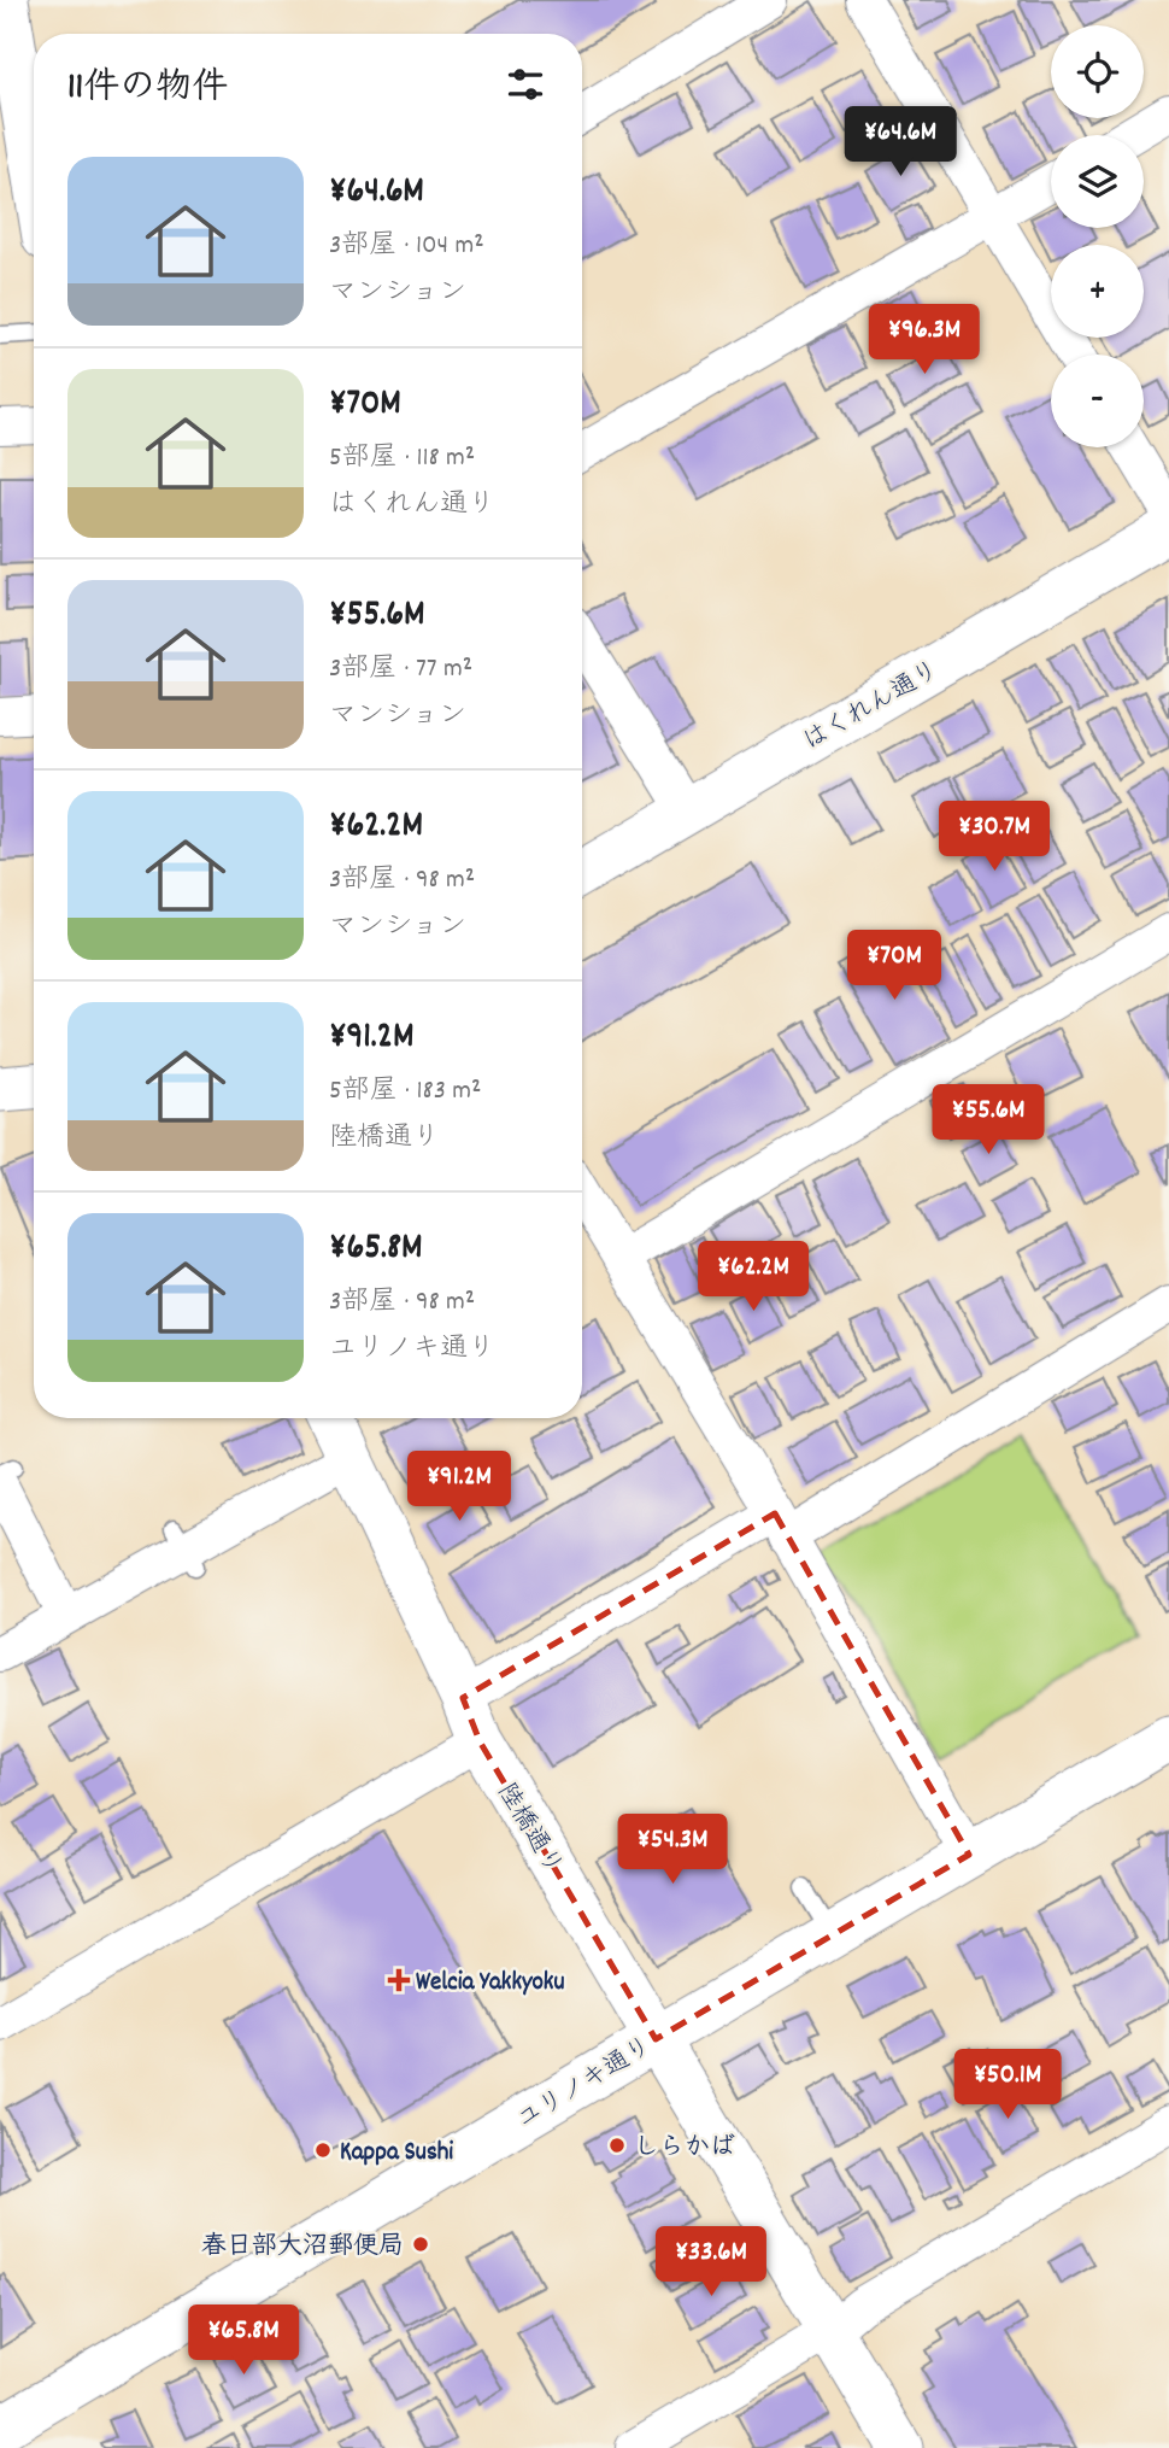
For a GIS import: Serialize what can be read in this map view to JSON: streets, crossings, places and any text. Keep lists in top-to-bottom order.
{
  "streets": {
    "street": ["はくれん通り", "陸橋通り", "ユリノキ通り"]
  },
  "crossings": [
    ["陸橋通り", "ユリノキ通り"]
  ],
  "places": {
    "health": ["Welcia Yakkyoku"],
    "other": ["しらかば", "Kappa Sushi", "春日部大沼郵便局"]
  },
  "page": {
    "map_buttons": ["+", "−"],
    "heading": "11件の物件",
    "price": [
      "¥64.6M",
      "¥96.3M",
      "¥30.7M",
      "¥70M",
      "¥55.6M",
      "¥62.2M",
      "¥91.2M",
      "¥54.3M",
      "¥50.1M",
      "¥33.6M",
      "¥65.8M"
    ],
    "list": [
      {
        "name": "¥64.6M",
        "note": "3部屋 · 104 m² · マンション"
      },
      {
        "name": "¥70M",
        "note": "5部屋 · 118 m² · はくれん通り"
      },
      {
        "name": "¥55.6M",
        "note": "3部屋 · 77 m² · マンション"
      },
      {
        "name": "¥62.2M",
        "note": "3部屋 · 98 m² · マンション"
      },
      {
        "name": "¥91.2M",
        "note": "5部屋 · 183 m² · 陸橋通り"
      },
      {
        "name": "¥65.8M",
        "note": "3部屋 · 98 m² · ユリノキ通り"
      }
    ]
  }
}
